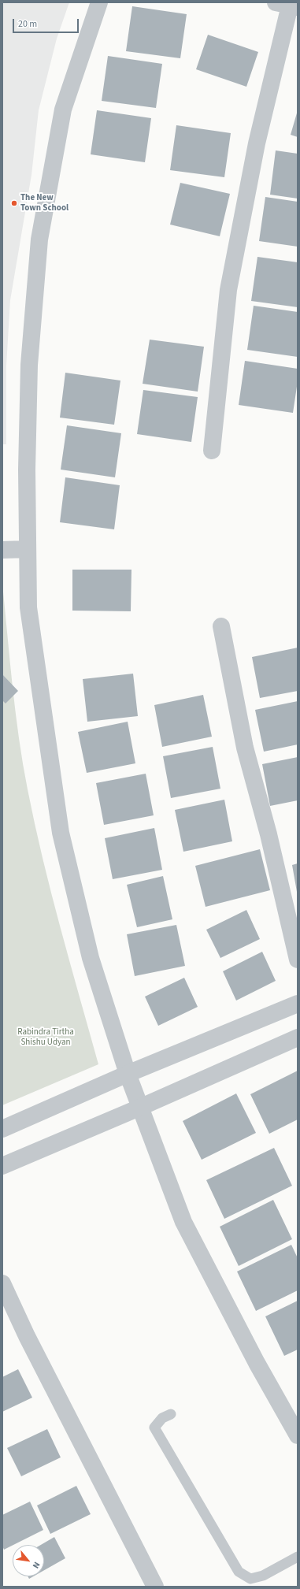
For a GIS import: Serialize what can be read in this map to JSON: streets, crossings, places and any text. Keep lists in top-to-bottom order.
{
  "parks": ["Rabindra Tirtha Shishu Udyan"],
  "places": ["The New Town School"],
  "scale_bar": "20 m",
  "north": "bottom right"
}
